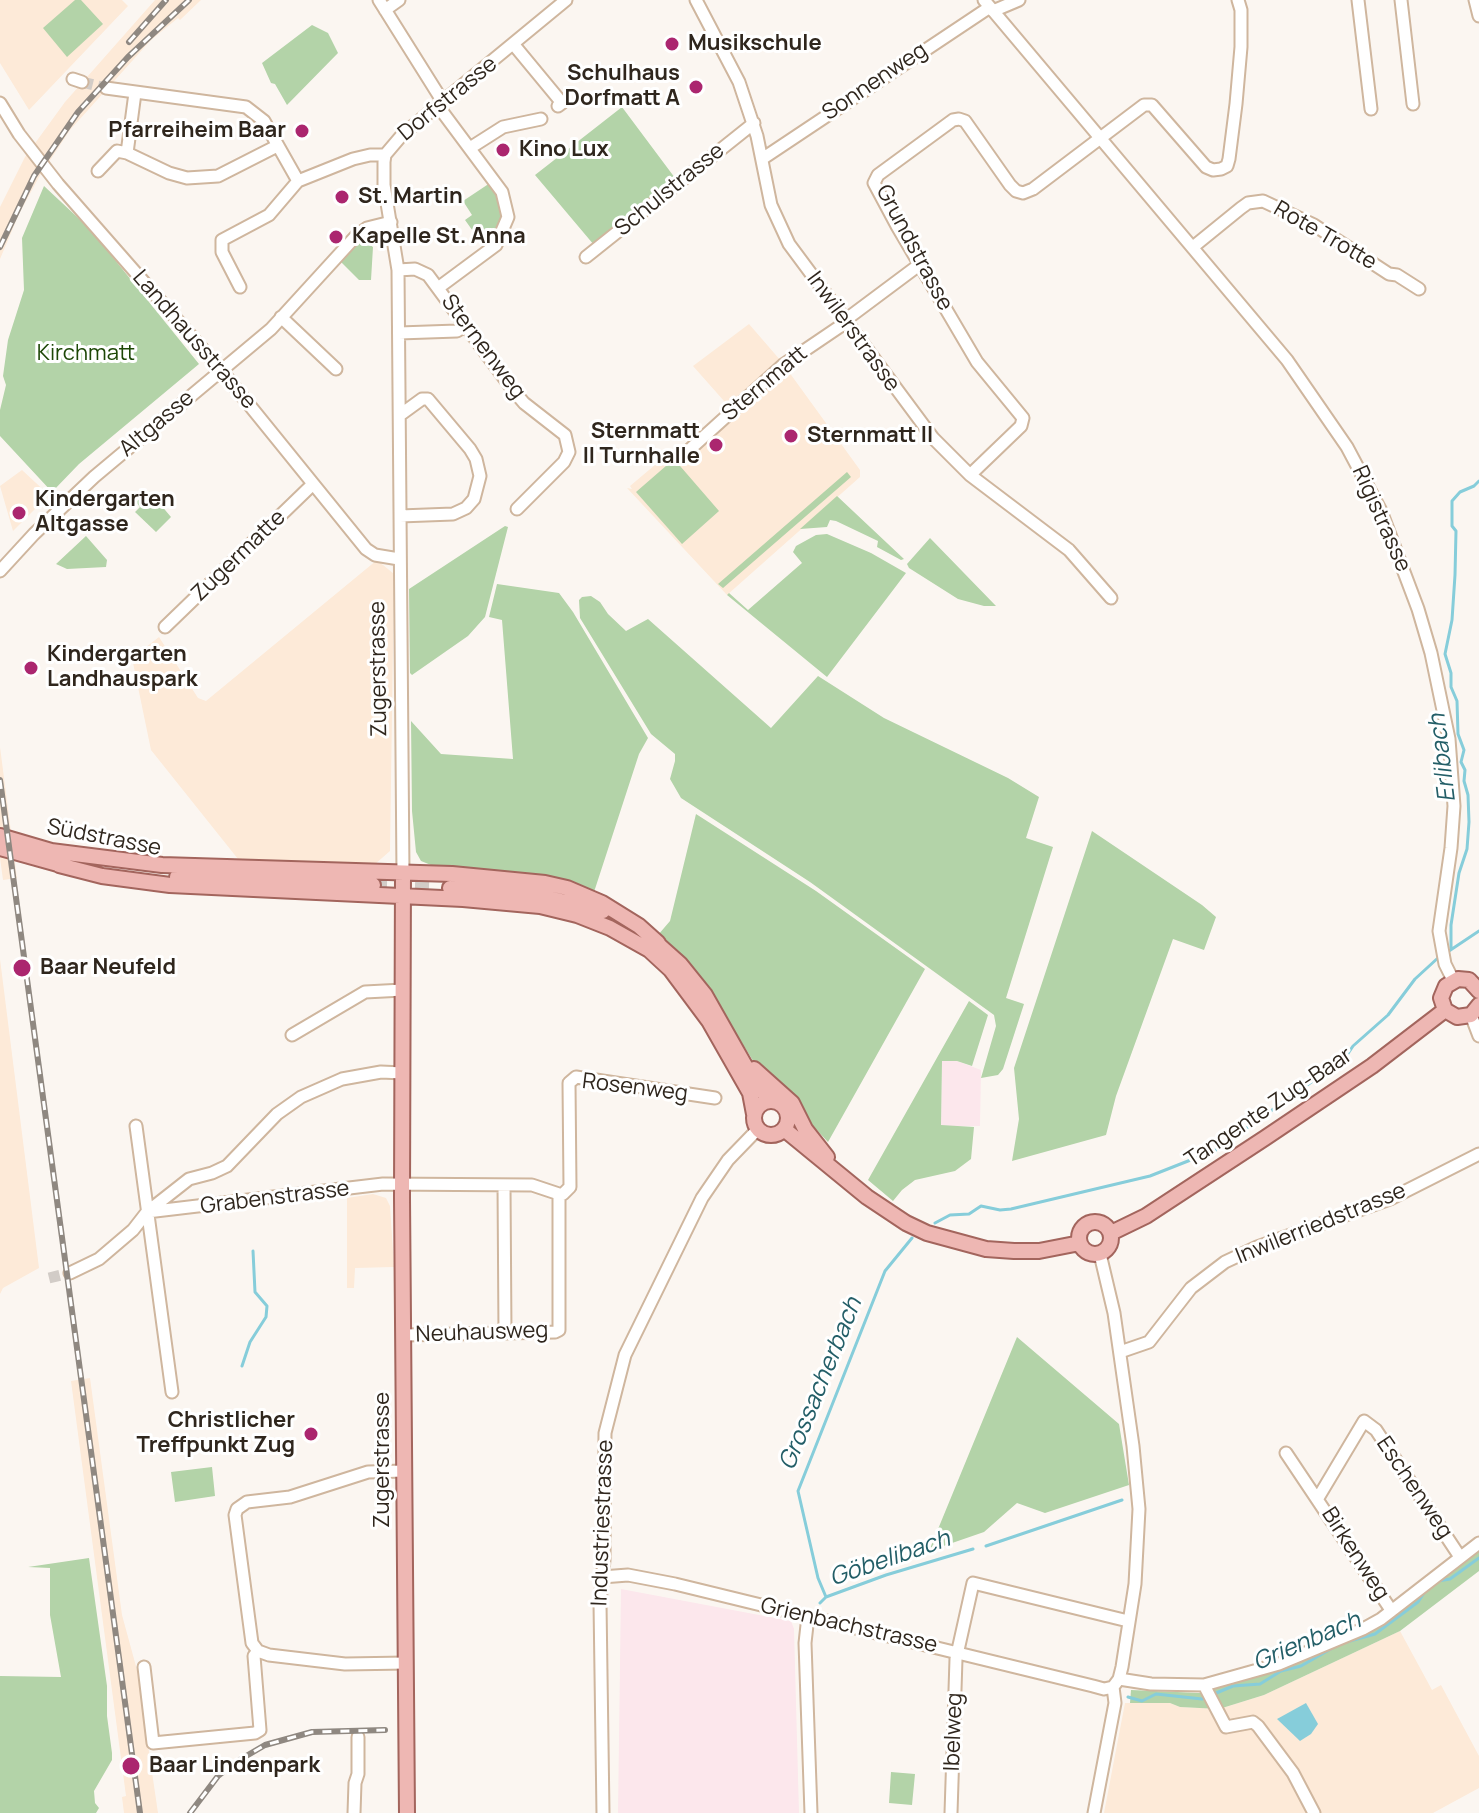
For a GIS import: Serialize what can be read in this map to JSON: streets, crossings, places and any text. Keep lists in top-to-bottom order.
{
  "streets": {
    "main road": ["Zugerstrasse", "Südstrasse", "Tangente Zug-Baar"],
    "street": [
      "Sonnenweg",
      "Dorfstrasse",
      "Schulstrasse",
      "Rote Trotte",
      "Grundstrasse",
      "Inwilerstrasse",
      "Landhausstrasse",
      "Sternenweg",
      "Sternmatt",
      "Altgasse",
      "Rigistrasse",
      "Zugermatte",
      "Rosenweg",
      "Grabenstrasse",
      "Inwilerriedstrasse",
      "Neuhausweg",
      "Eschenweg",
      "Industriestrasse",
      "Birkenweg",
      "Grienbachstrasse",
      "Ibelweg"
    ]
  },
  "crossings": [
    ["Sonnenweg", "Inwilerstrasse"],
    ["Sonnenweg", "Rigistrasse"],
    ["Dorfstrasse", "Zugerstrasse"],
    ["Schulstrasse", "Inwilerstrasse"],
    ["Rote Trotte", "Rigistrasse"],
    ["Grundstrasse", "Inwilerstrasse"],
    ["Grundstrasse", "Sternmatt"],
    ["Grundstrasse", "Rigistrasse"],
    ["Inwilerstrasse", "Sternmatt"],
    ["Landhausstrasse", "Altgasse"],
    ["Landhausstrasse", "Zugermatte"],
    ["Landhausstrasse", "Zugerstrasse"],
    ["Sternenweg", "Zugerstrasse"],
    ["Altgasse", "Zugerstrasse"],
    ["Zugerstrasse", "Grabenstrasse"],
    ["Zugerstrasse", "Neuhausweg"],
    ["Rosenweg", "Neuhausweg"],
    ["Eschenweg", "Birkenweg"],
    ["Industriestrasse", "Grienbachstrasse"],
    ["Grienbachstrasse", "Ibelweg"]
  ],
  "water": [
    "Erlibach",
    "Grossacherbach",
    "Göbelibach",
    "Grienbach"
  ],
  "parks": ["Kirchmatt"],
  "places": [
    "Musikschule",
    "Schulhaus Dorfmatt A",
    "Pfarreiheim Baar",
    "Kino Lux",
    "St. Martin",
    "Kapelle St. Anna",
    "Sternmatt II",
    "Sternmatt II Turnhalle",
    "Kindergarten Altgasse",
    "Kindergarten Landhauspark",
    "Baar Neufeld",
    "Christlicher Treffpunkt Zug",
    "Baar Lindenpark"
  ]
}
